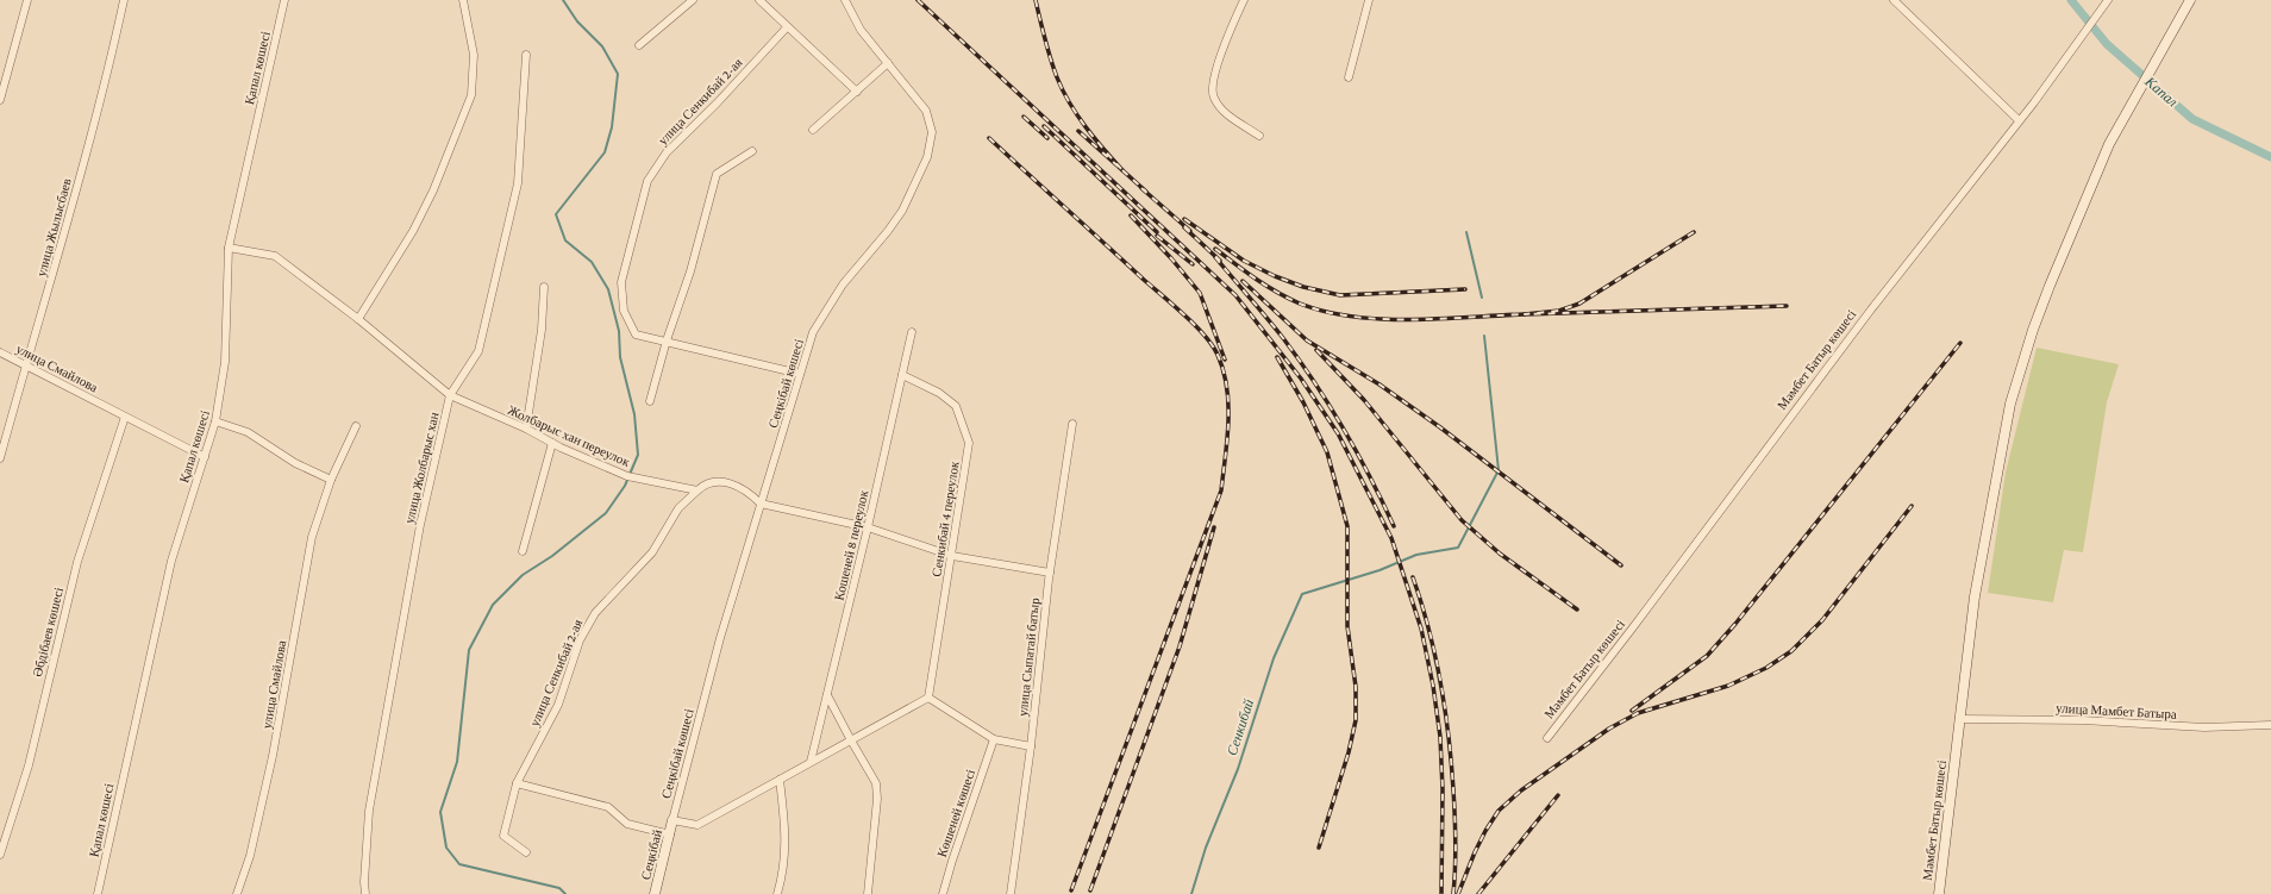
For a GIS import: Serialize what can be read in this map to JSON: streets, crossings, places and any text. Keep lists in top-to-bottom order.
{
  "streets": {
    "main road": ["Мәмбет Батыр көшесі", "Сеңкібай"],
    "street": [
      "Қапал көшесі",
      "улица Сенкибай 2-ая",
      "улица Жылысбаев",
      "улица Смайлова",
      "Сеңкібай көшесі",
      "Жолбарыс хан переулок",
      "улица Жолбарыс хан",
      "Сенкибай 4 переулок",
      "Кошеней 8 переулок",
      "Әбдібаев көшесі",
      "улица Сыпатай батыр",
      "улица Мамбет Батыра",
      "Көшеней көшесі"
    ]
  },
  "crossings": [
    ["Қапал көшесі", "улица Смайлова"],
    ["Қапал көшесі", "Жолбарыс хан переулок"],
    ["улица Сенкибай 2-ая", "Сеңкібай көшесі"],
    ["улица Сенкибай 2-ая", "Жолбарыс хан переулок"],
    ["улица Жылысбаев", "улица Смайлова"],
    ["Мәмбет Батыр көшесі", "улица Мамбет Батыра"],
    ["улица Смайлова", "Әбдібаев көшесі"],
    ["Сеңкібай көшесі", "Сеңкібай"],
    ["Жолбарыс хан переулок", "улица Жолбарыс хан"],
    ["Сенкибай 4 переулок", "Кошеней 8 переулок"]
  ],
  "water": ["Капал", "Сенкибай"]
}
